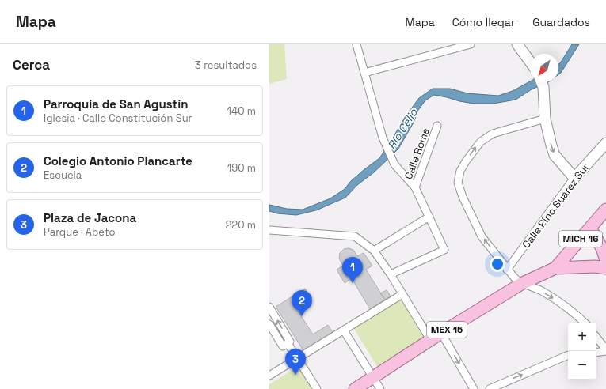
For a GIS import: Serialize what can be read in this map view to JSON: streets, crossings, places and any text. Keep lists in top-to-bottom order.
{
  "streets": {
    "main road": ["MICH 16", "MEX 15"],
    "street": ["Calle Roma", "Calle Pino Suárez Sur"]
  },
  "crossings": [
    ["MICH 16", "MEX 15"]
  ],
  "water": ["Río Celio"],
  "north": "bottom left",
  "page": {
    "header": "Mapa",
    "nav": ["Mapa", "Cómo llegar", "Guardados"],
    "heading": ["Cerca", "3 resultados"],
    "list": [
      {
        "mark": "1",
        "name": "Parroquia de San Agustín",
        "note": "Iglesia · Calle Constitución Sur",
        "value": "140 m"
      },
      {
        "mark": "2",
        "name": "Colegio Antonio Plancarte",
        "note": "Escuela",
        "value": "190 m"
      },
      {
        "mark": "3",
        "name": "Plaza de Jacona",
        "note": "Parque · Abeto",
        "value": "220 m"
      }
    ],
    "pins": ["1", "2", "3"],
    "map_buttons": ["+", "−"]
  }
}
